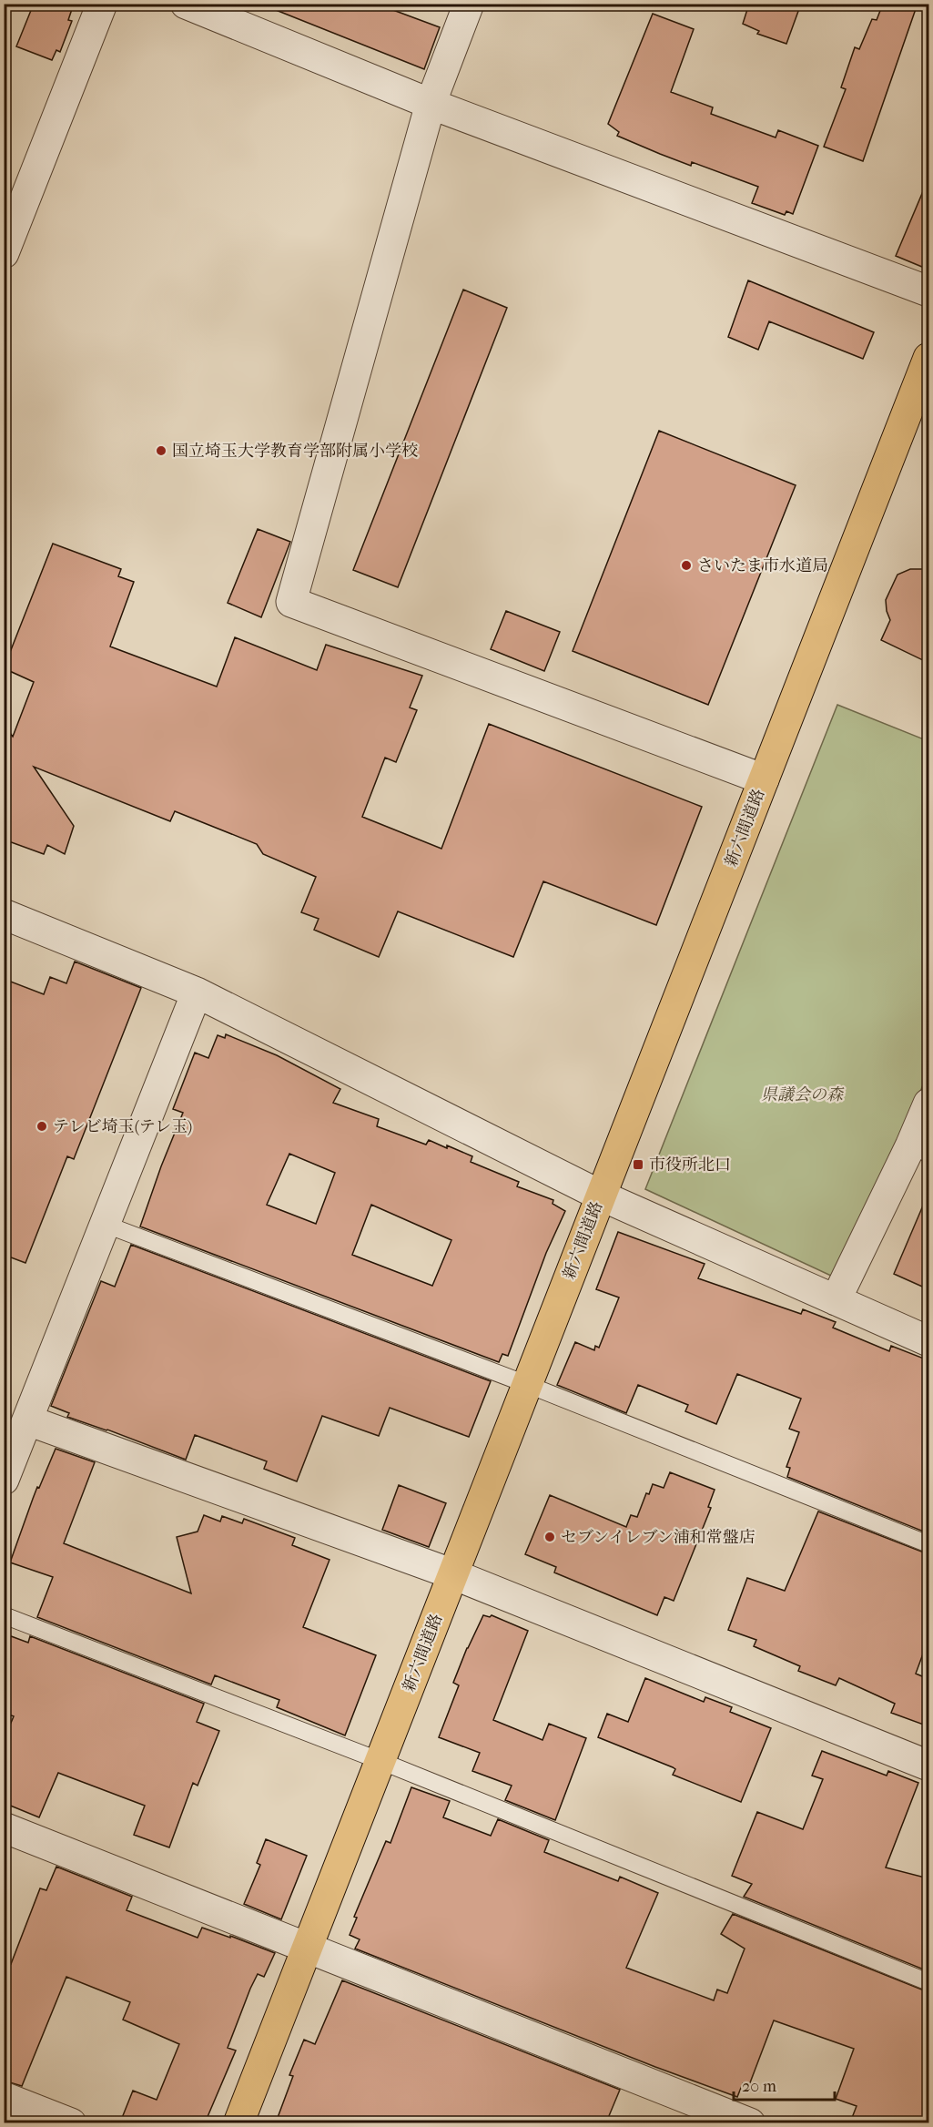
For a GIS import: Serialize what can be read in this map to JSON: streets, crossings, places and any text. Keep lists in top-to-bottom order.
{
  "streets": {
    "main road": ["新六間道路"]
  },
  "parks": ["県議会の森"],
  "places": {
    "other": [
      "国立埼玉大学教育学部附属小学校",
      "さいたま市水道局",
      "テレビ埼玉(テレ玉)",
      "セブンイレブン浦和常盤店"
    ],
    "transit": ["市役所北口"]
  },
  "scale_bar": "20 m"
}
